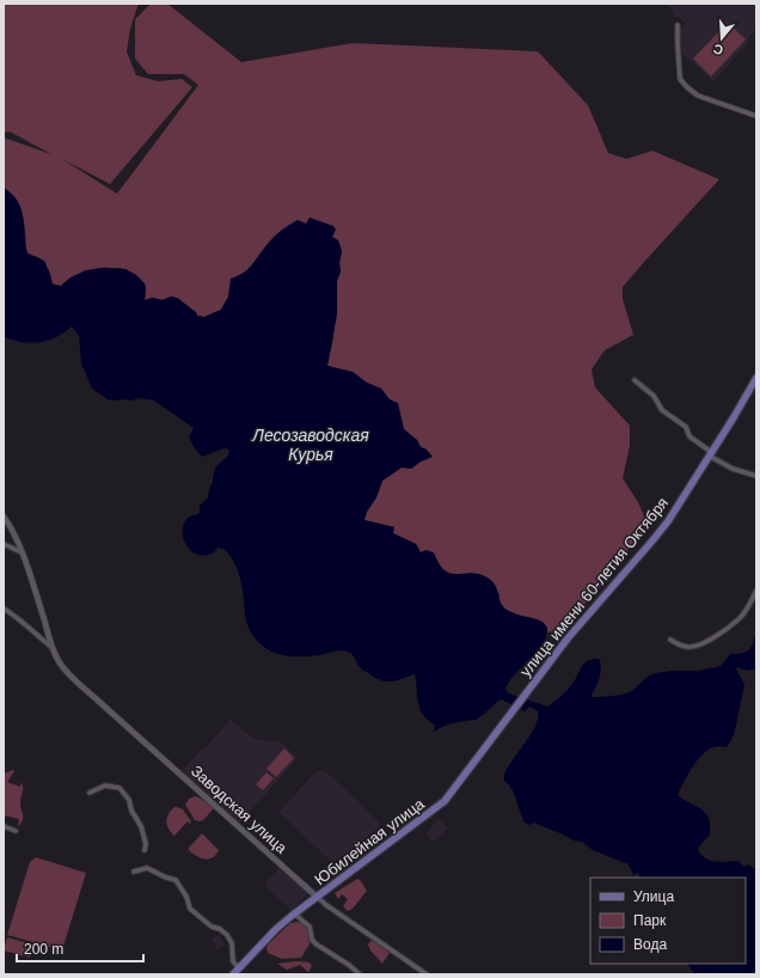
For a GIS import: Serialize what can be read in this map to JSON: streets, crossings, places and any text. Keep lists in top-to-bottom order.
{
  "streets": {
    "main road": ["улица имени 60-летия Октября", "Юбилейная улица"],
    "street": ["Заводская улица"]
  },
  "crossings": [
    ["улица имени 60-летия Октября", "Юбилейная улица"],
    ["Заводская улица", "Юбилейная улица"]
  ],
  "water": ["Лесозаводская Курья"],
  "legend": ["Улица", "Парк", "Вода"],
  "scale_bar": "200 m",
  "north": "bottom"
}
